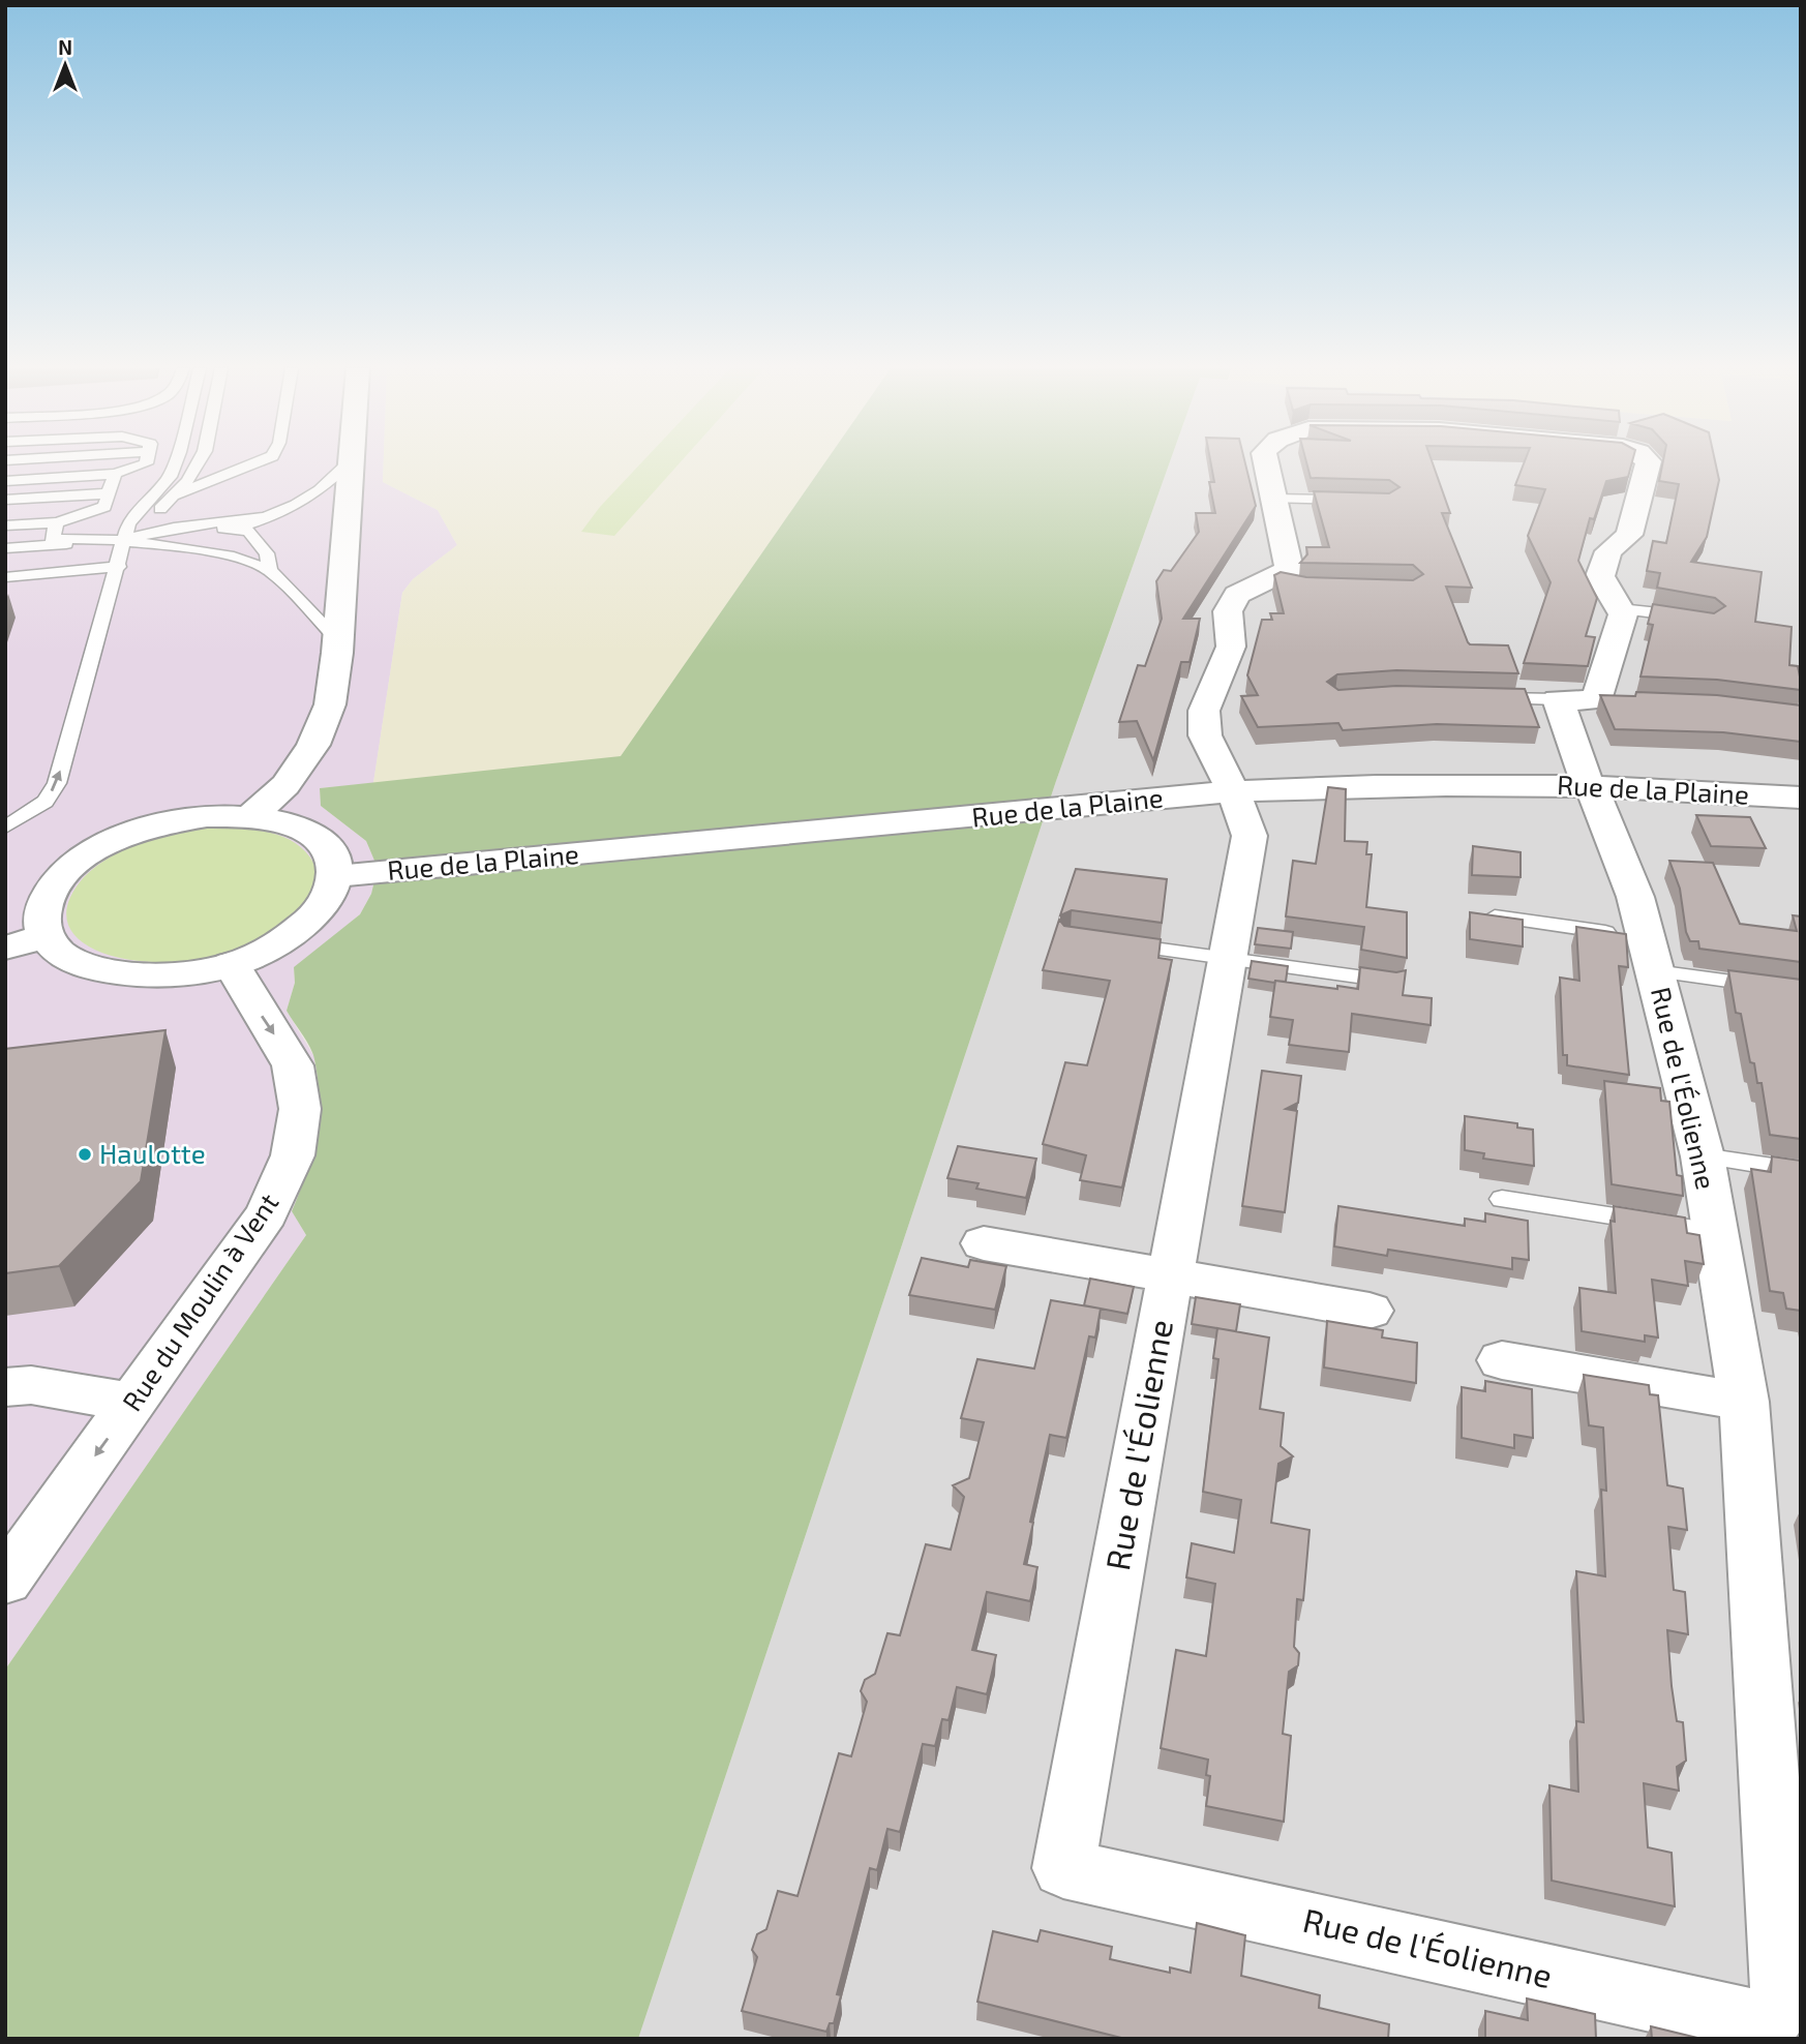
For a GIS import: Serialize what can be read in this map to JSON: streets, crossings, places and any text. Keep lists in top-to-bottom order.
{
  "streets": {
    "street": ["Rue de la Plaine", "Rue de l'Éolienne", "Rue du Moulin à Vent"]
  },
  "crossings": [
    ["Rue de la Plaine", "Rue de l'Éolienne"]
  ],
  "one_way": ["Rue du Moulin à Vent"],
  "places": ["Haulotte"],
  "north": "top"
}
